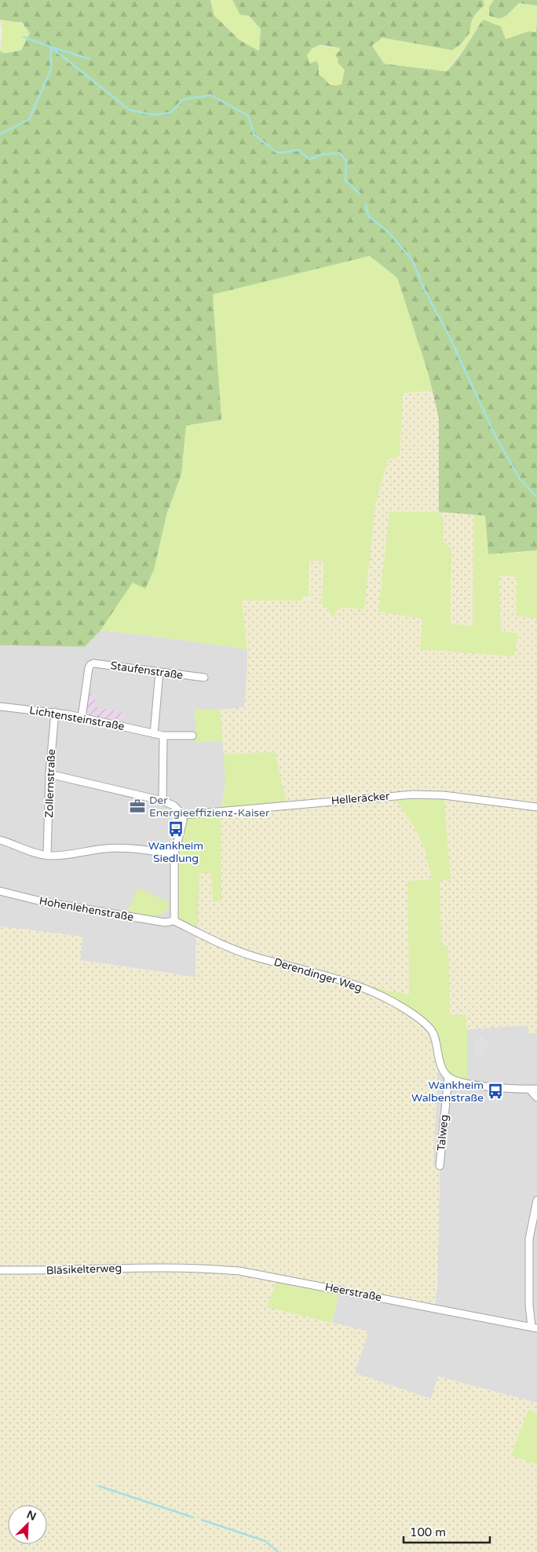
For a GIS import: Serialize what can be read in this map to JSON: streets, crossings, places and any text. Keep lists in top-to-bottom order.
{
  "streets": {
    "street": [
      "Staufenstraße",
      "Lichtensteinstraße",
      "Zollernstraße",
      "Helleräcker",
      "Hohenlehenstraße",
      "Derendinger Weg",
      "Talweg",
      "Bläsikelterweg",
      "Heerstraße"
    ]
  },
  "crossings": [
    ["Staufenstraße", "Lichtensteinstraße"],
    ["Lichtensteinstraße", "Zollernstraße"],
    ["Hohenlehenstraße", "Derendinger Weg"],
    ["Derendinger Weg", "Talweg"],
    ["Bläsikelterweg", "Heerstraße"]
  ],
  "places": {
    "office": ["Der Energieeffizienz-Kaiser"],
    "bus stop": ["Wankheim Siedlung", "Wankheim Walbenstraße"]
  },
  "scale_bar": "100 m",
  "north": "top right"
}
